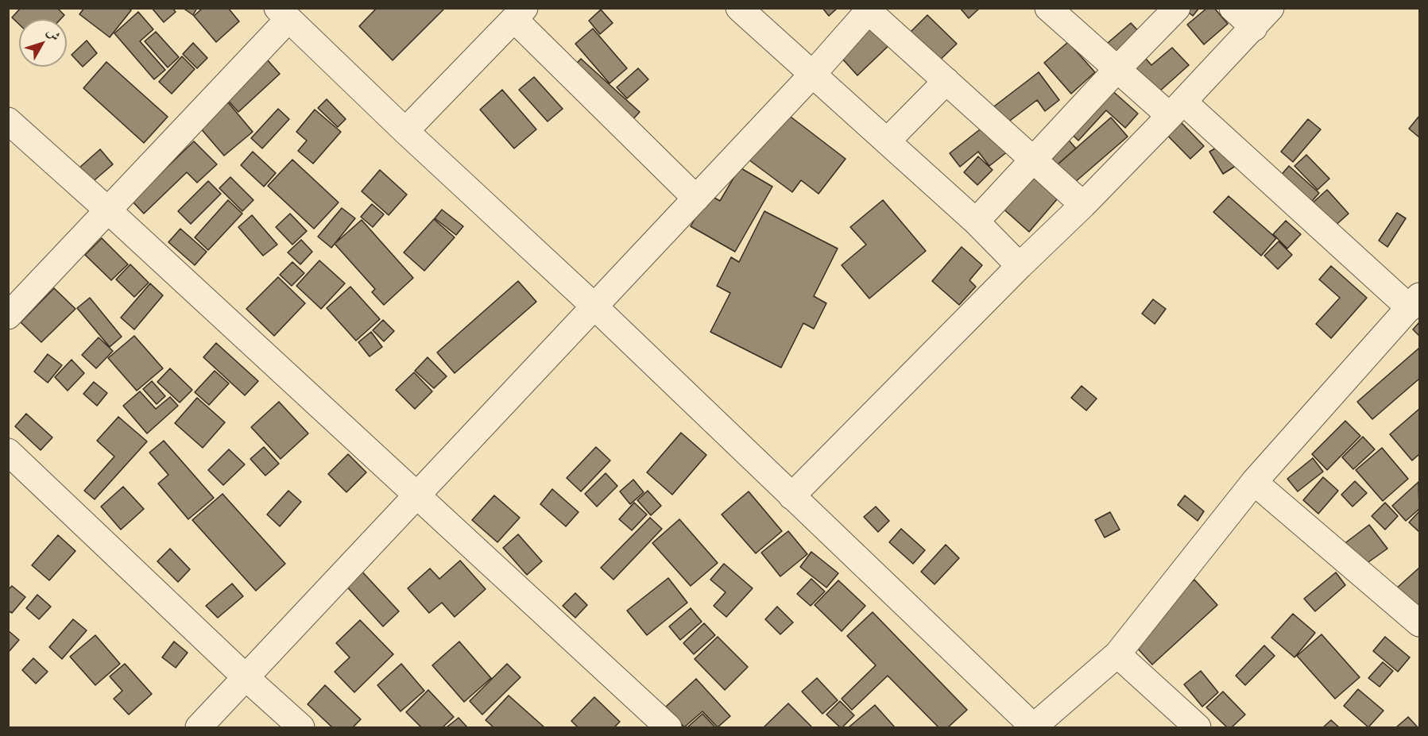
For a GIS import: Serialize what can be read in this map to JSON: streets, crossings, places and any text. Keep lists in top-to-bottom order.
{
  "north": "top right"
}
